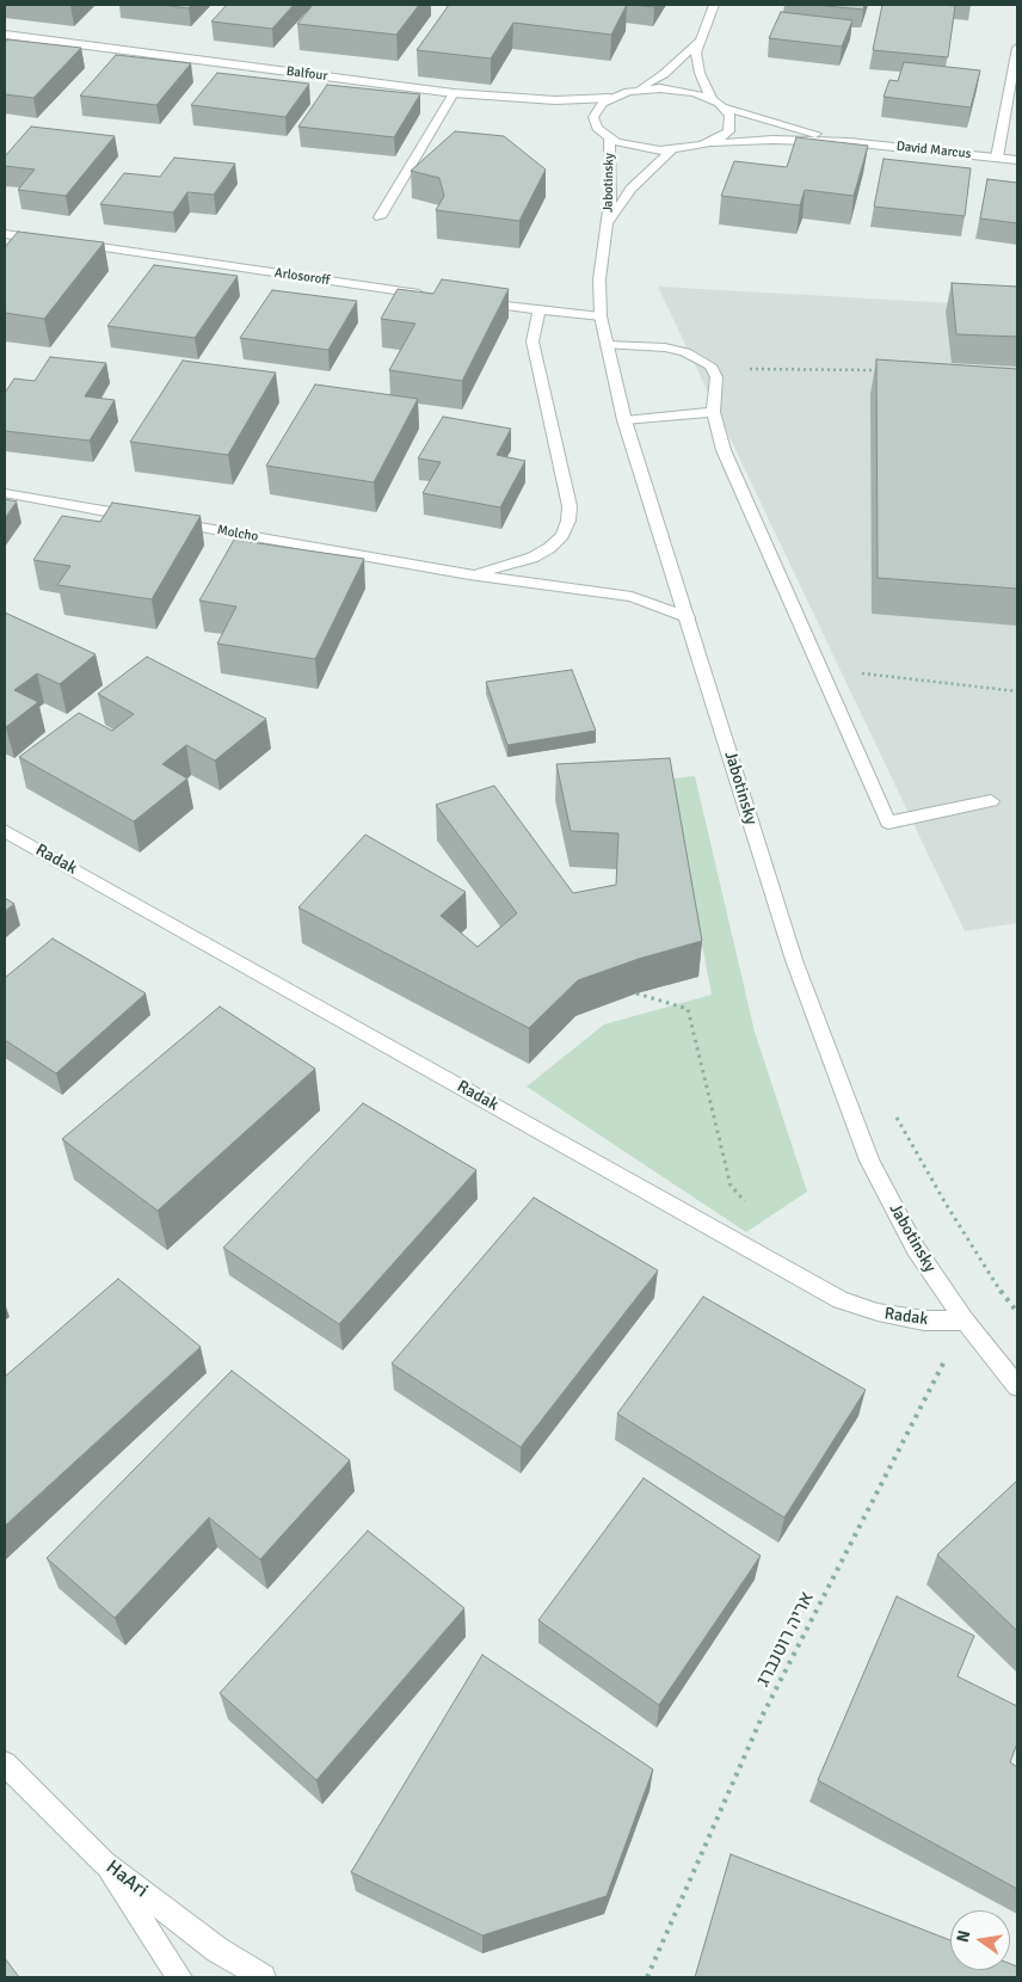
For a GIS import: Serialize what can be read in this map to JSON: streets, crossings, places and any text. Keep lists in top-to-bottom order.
{
  "streets": {
    "street": [
      "Balfour",
      "David Marcus",
      "Jabotinsky",
      "Arlosoroff",
      "Molcho",
      "Radak",
      "HaAri"
    ],
    "path": ["אריה רוטנברג"]
  },
  "crossings": [
    ["Balfour", "David Marcus"],
    ["David Marcus", "Jabotinsky"],
    ["Jabotinsky", "Molcho"],
    ["Jabotinsky", "Radak"],
    ["Jabotinsky", "אריה רוטנברג"],
    ["Radak", "אריה רוטנברג"]
  ],
  "north": "left"
}
